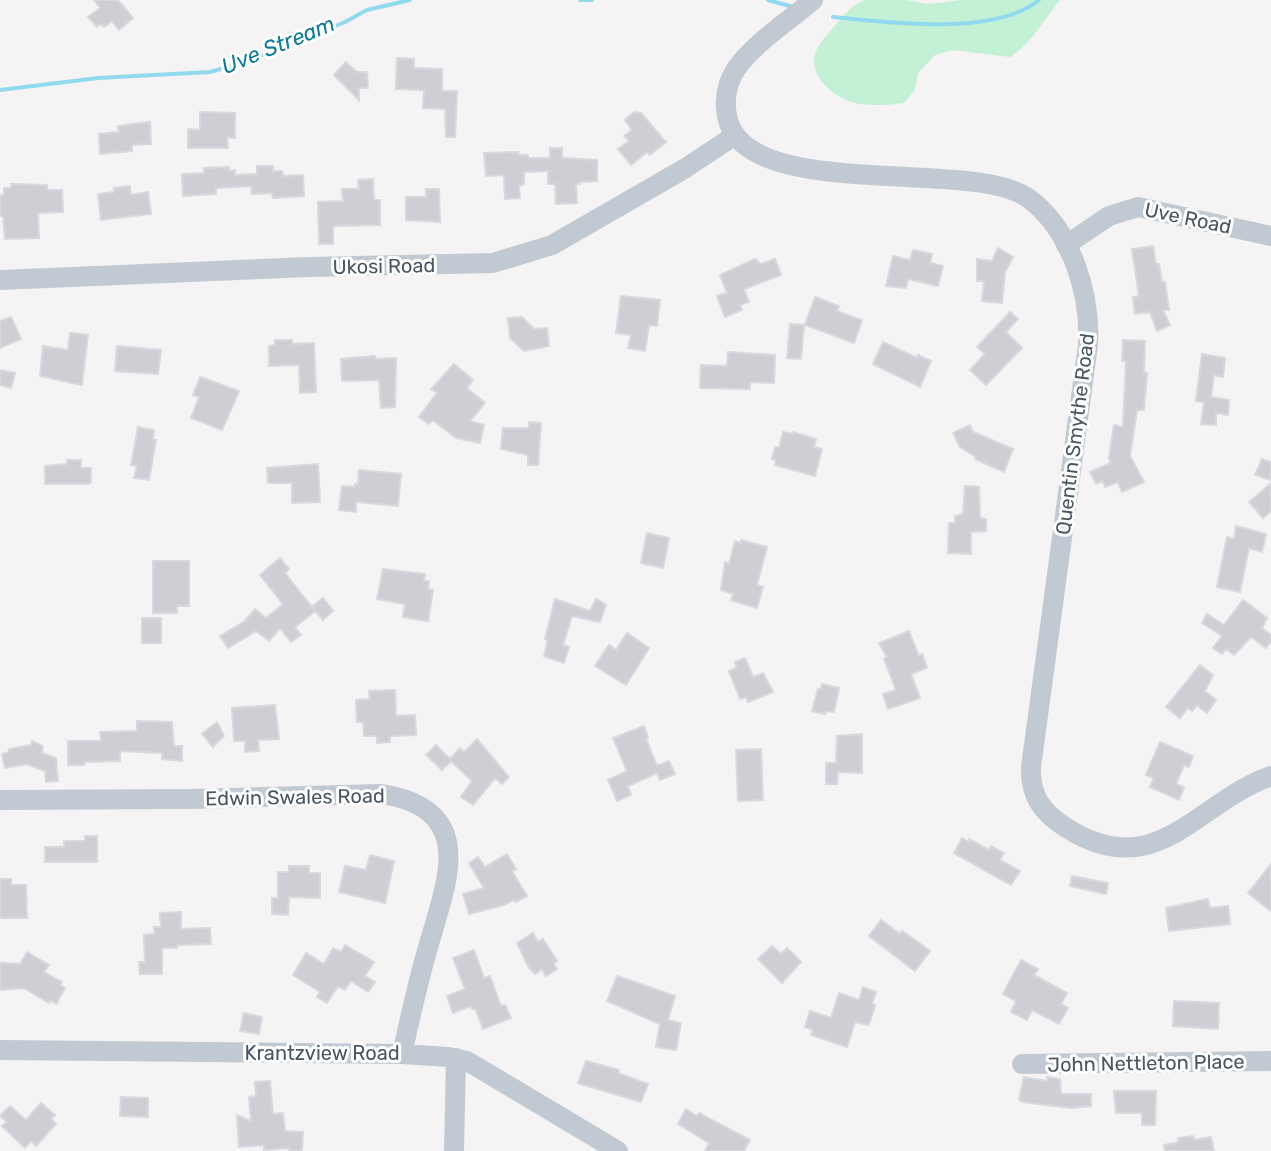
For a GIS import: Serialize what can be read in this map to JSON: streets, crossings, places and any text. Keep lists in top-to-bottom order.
{
  "streets": {
    "street": [
      "Uve Road",
      "Ukosi Road",
      "Quentin Smythe Road",
      "Edwin Swales Road",
      "Krantzview Road",
      "John Nettleton Place"
    ]
  },
  "crossings": [
    ["Uve Road", "Quentin Smythe Road"],
    ["Ukosi Road", "Quentin Smythe Road"],
    ["Edwin Swales Road", "Krantzview Road"]
  ],
  "water": ["Uve Stream"]
}
